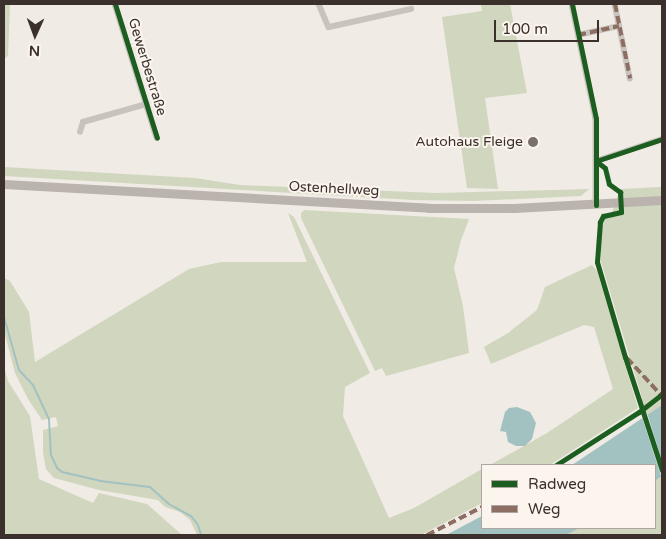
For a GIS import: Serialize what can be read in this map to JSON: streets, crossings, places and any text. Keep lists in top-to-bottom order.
{
  "streets": {
    "main road": ["Ostenhellweg"],
    "street": ["Gewerbestraße"]
  },
  "places": ["Autohaus Fleige"],
  "legend": ["Radweg", "Weg"],
  "scale_bar": "100 m",
  "north": "bottom"
}
